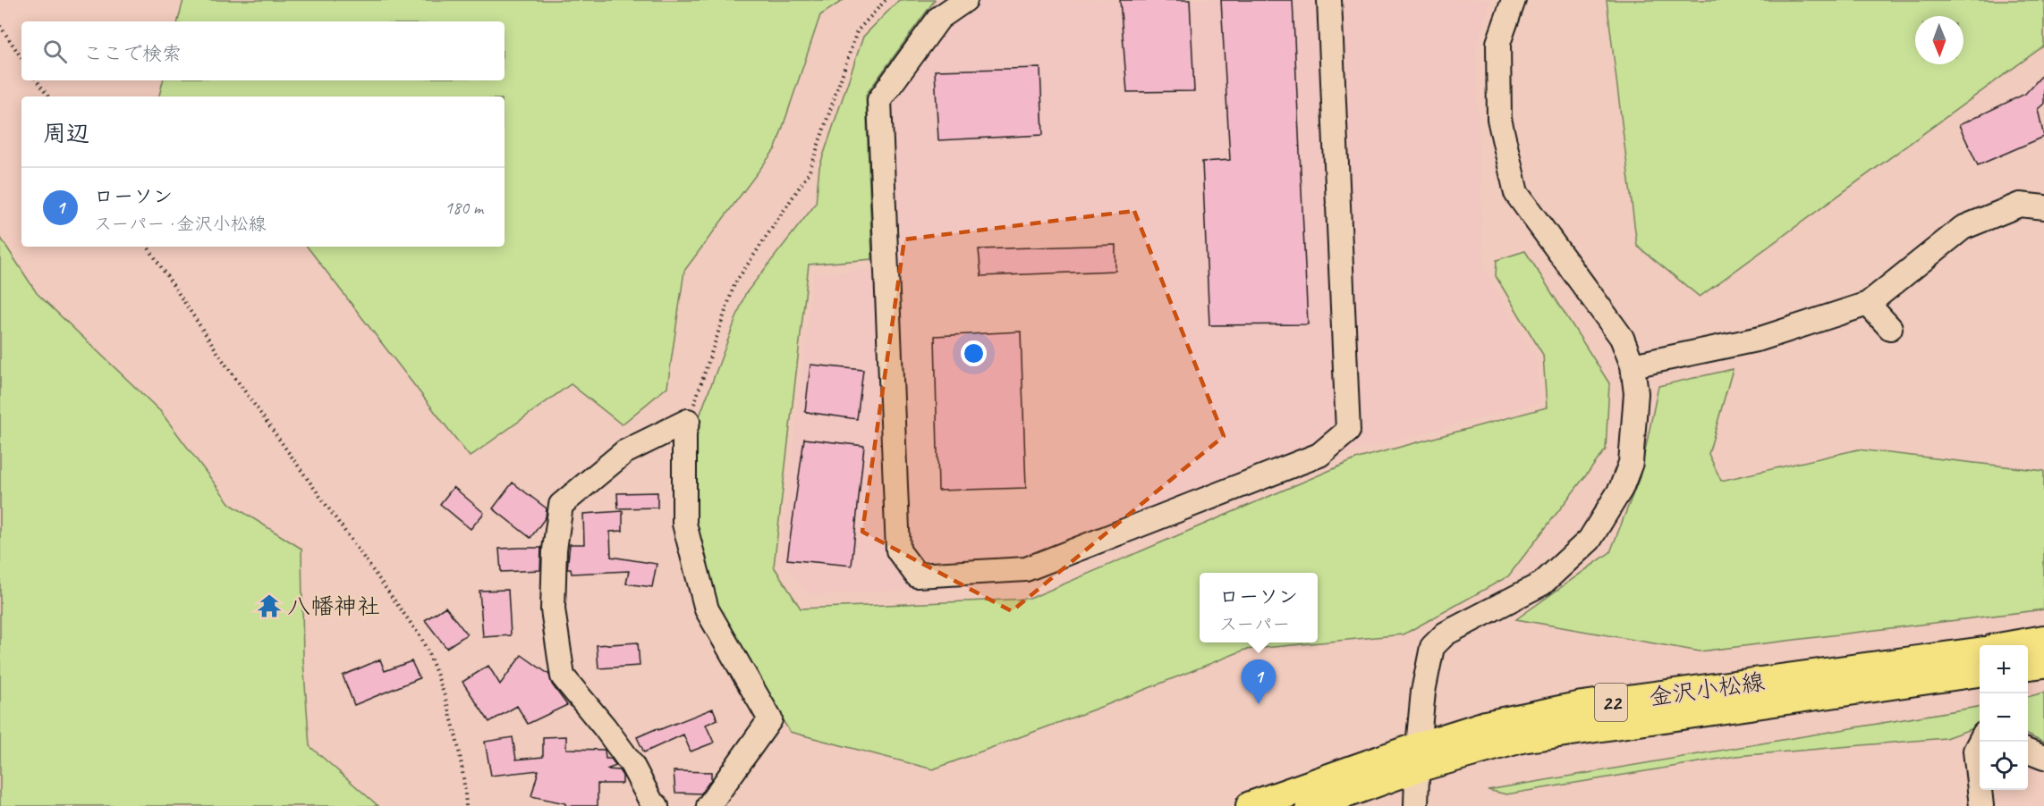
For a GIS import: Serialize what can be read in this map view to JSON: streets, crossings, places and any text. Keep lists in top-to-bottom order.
{
  "streets": {
    "main road": ["金沢小松線", "22"]
  },
  "places": {
    "temple": ["八幡神社"]
  },
  "north": "bottom",
  "page": {
    "search": "ここで検索",
    "heading": "周辺",
    "list": [
      {
        "mark": "1",
        "name": "ローソン",
        "note": "スーパー · 金沢小松線",
        "value": "180 m"
      }
    ],
    "popup": ["ローソン", "スーパー"],
    "map_buttons": ["+", "−"],
    "pins": "1"
  }
}
